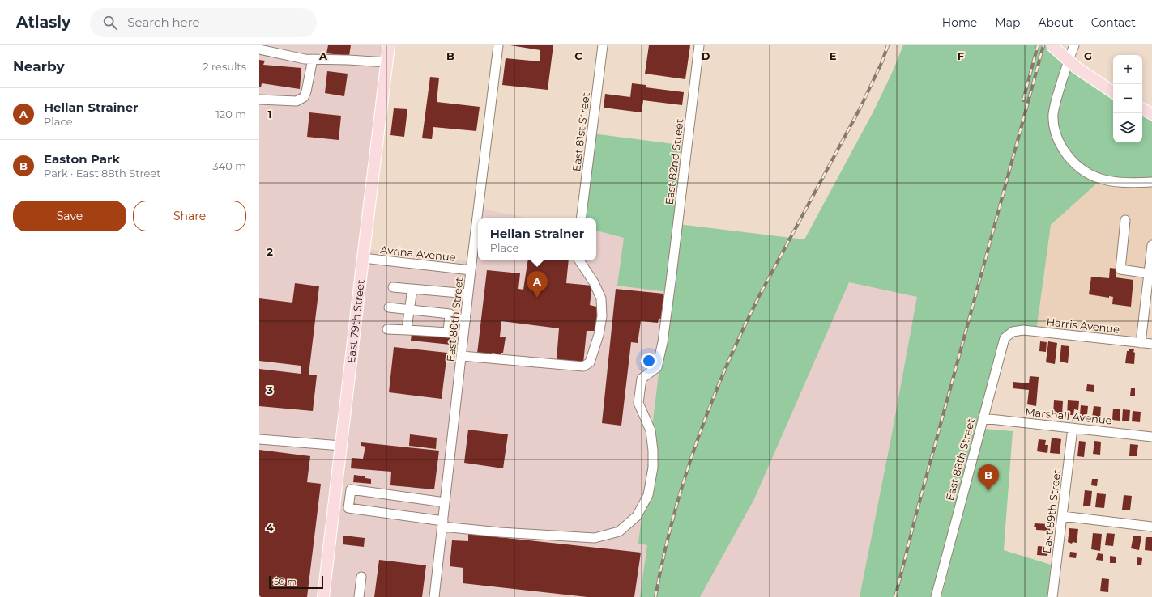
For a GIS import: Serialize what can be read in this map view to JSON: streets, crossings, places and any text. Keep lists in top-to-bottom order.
{
  "streets": {
    "main road": ["East 79th Street"],
    "street": [
      "East 81st Street",
      "East 82nd Street",
      "Avrina Avenue",
      "East 80th Street",
      "Harris Avenue",
      "Marshall Avenue",
      "East 88th Street",
      "East 89th Street"
    ]
  },
  "crossings": [
    ["East 82nd Street", "East 80th Street"],
    ["Avrina Avenue", "East 80th Street"],
    ["Avrina Avenue", "East 79th Street"],
    ["Harris Avenue", "East 88th Street"],
    ["Marshall Avenue", "East 88th Street"],
    ["Marshall Avenue", "East 89th Street"]
  ],
  "scale_bar": "50 m",
  "page": {
    "header": "Atlasly",
    "search": "Search here",
    "nav": [
      "Home",
      "Map",
      "About",
      "Contact"
    ],
    "heading": ["Nearby", "2 results"],
    "map_buttons": ["+", "−"],
    "list": [
      {
        "mark": "A",
        "name": "Hellan Strainer",
        "note": "Place",
        "value": "120 m"
      },
      {
        "mark": "B",
        "name": "Easton Park",
        "note": "Park · East 88th Street",
        "value": "340 m"
      }
    ],
    "buttons": ["Save", "Share"],
    "popup": ["Hellan Strainer", "Place"],
    "pins": ["A", "B"],
    "scale": "50 m"
  },
  "grid": {
    "columns": [
      "A",
      "B",
      "C",
      "D",
      "E",
      "F",
      "G"
    ],
    "rows": [
      "1",
      "2",
      "3",
      "4"
    ]
  }
}
